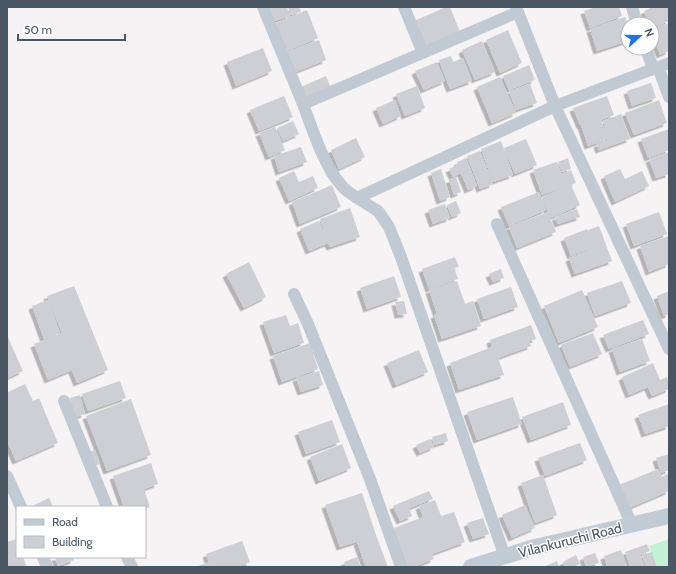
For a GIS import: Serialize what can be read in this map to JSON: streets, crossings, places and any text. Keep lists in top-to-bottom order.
{
  "streets": {
    "main road": ["Vilankuruchi Road"]
  },
  "legend": ["Road", "Building"],
  "scale_bar": "50 m",
  "north": "right"
}
